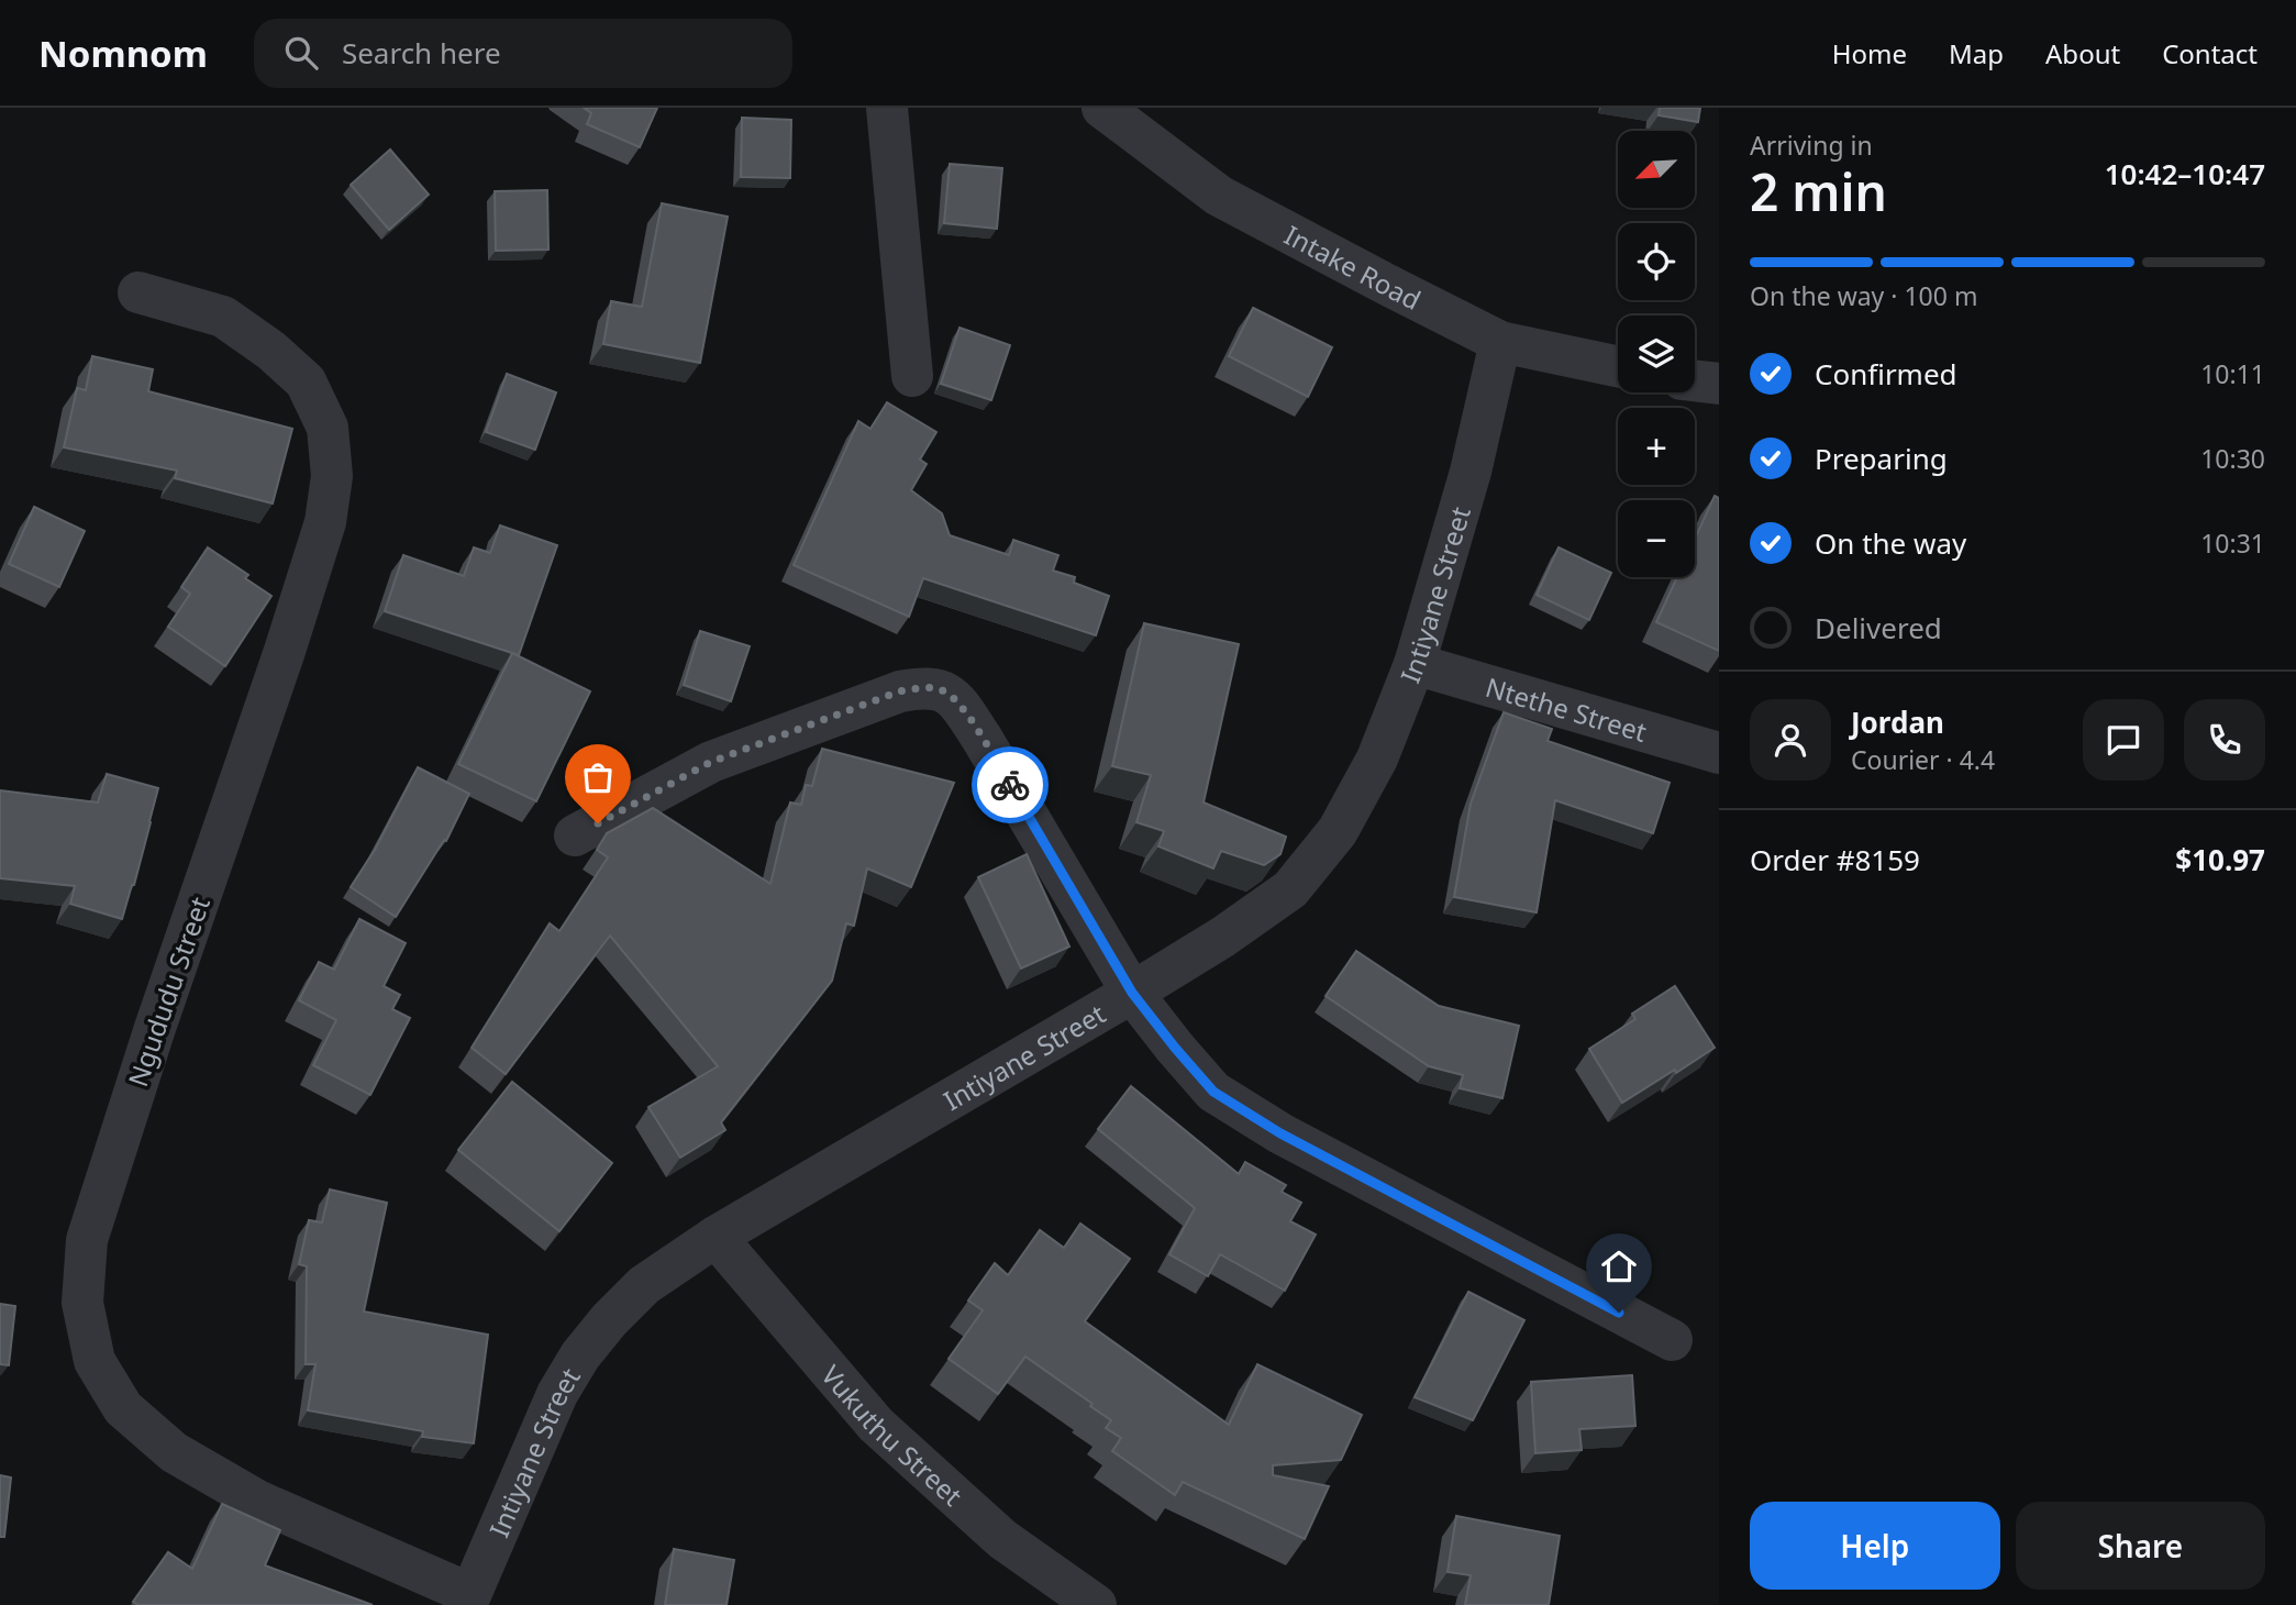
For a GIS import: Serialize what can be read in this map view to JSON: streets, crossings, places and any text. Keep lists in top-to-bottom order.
{
  "streets": {
    "street": [
      "Intake Road",
      "Intiyane Street",
      "Ntethe Street",
      "Ngududu Street",
      "Vukuthu Street"
    ]
  },
  "crossings": [
    ["Intake Road", "Intiyane Street"],
    ["Intiyane Street", "Ntethe Street"],
    ["Intiyane Street", "Ngududu Street"],
    ["Intiyane Street", "Vukuthu Street"]
  ],
  "north": "bottom left",
  "page": {
    "header": "Nomnom",
    "search": "Search here",
    "nav": [
      "Home",
      "Map",
      "About",
      "Contact"
    ],
    "heading": ["2 min", "Arriving in", "10:42–10:47"],
    "panel": [
      "Jordan",
      "Courier · 4.4",
      "Order #8159",
      "$10.97"
    ],
    "map_buttons": ["+", "−"],
    "bar": "On the way · 100 m",
    "list": [
      ["Confirmed", "10:11"],
      ["Preparing", "10:30"],
      ["On the way", "10:31"],
      "Delivered"
    ],
    "buttons": ["Help", "Share"]
  }
}
